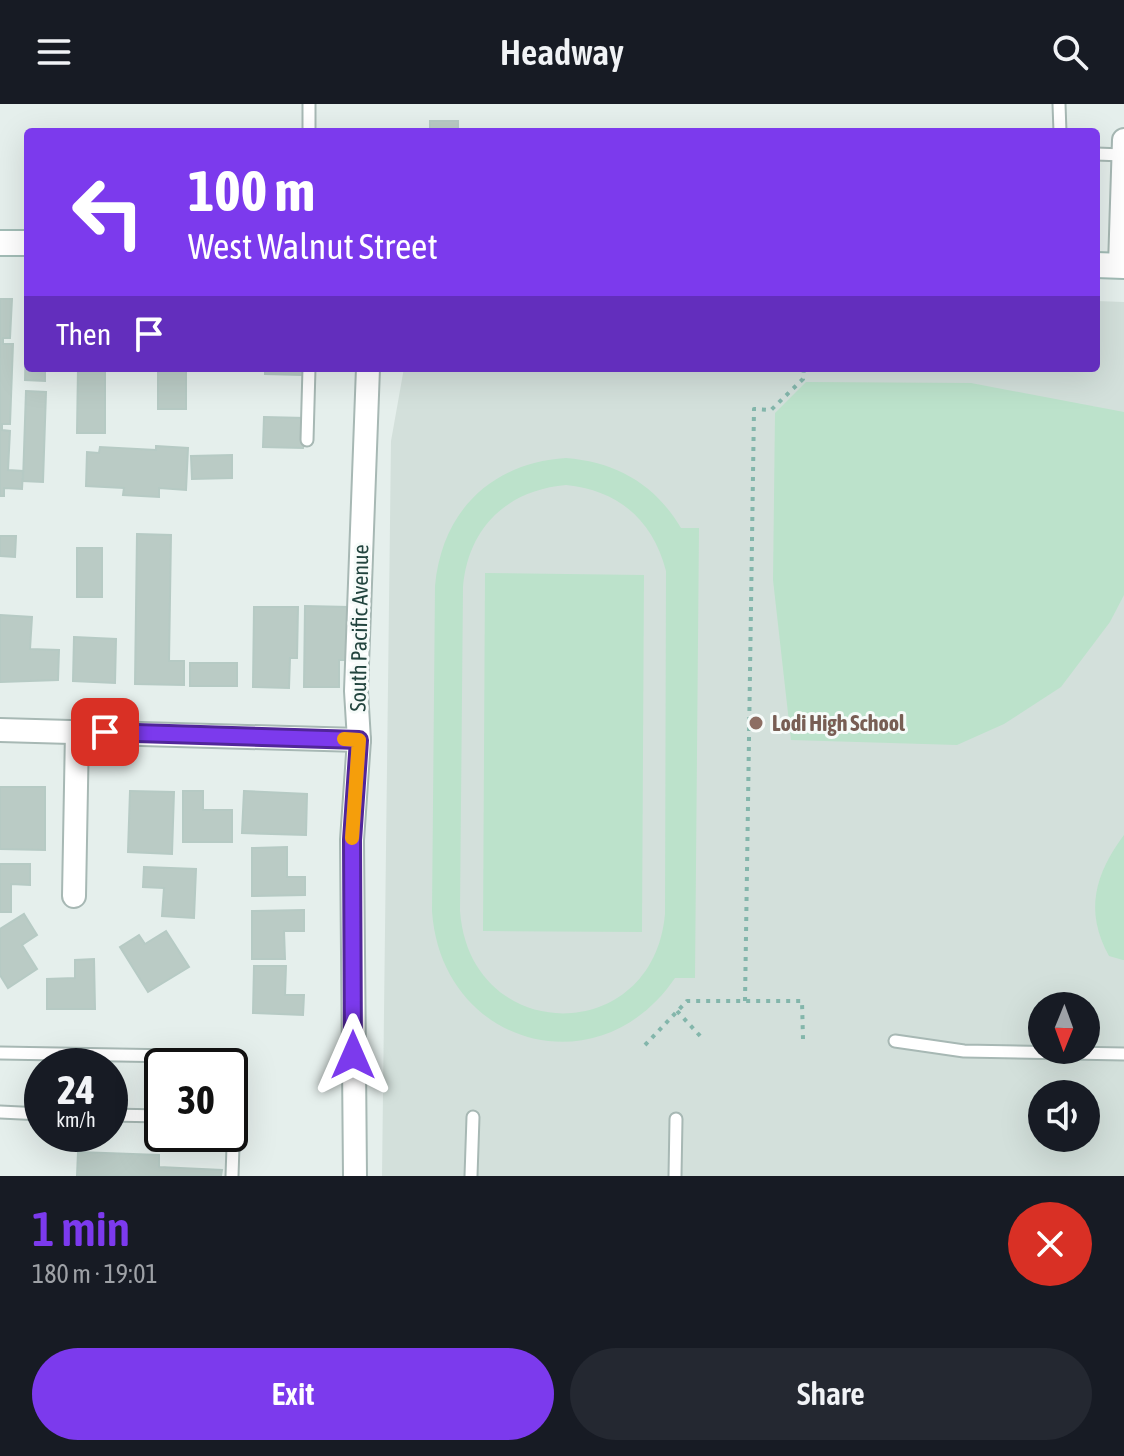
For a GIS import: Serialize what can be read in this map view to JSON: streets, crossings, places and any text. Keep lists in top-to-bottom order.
{
  "streets": {
    "street": ["South Pacific Avenue"]
  },
  "places": ["Lodi High School"],
  "north": "bottom",
  "page": {
    "header": "Headway",
    "turn": ["100 m", "West Walnut Street"],
    "then": "Then",
    "speed": "24 km/h",
    "limit": "30",
    "heading": ["1 min", "180 m · 19:01"],
    "buttons": ["Exit", "Share"]
  }
}
